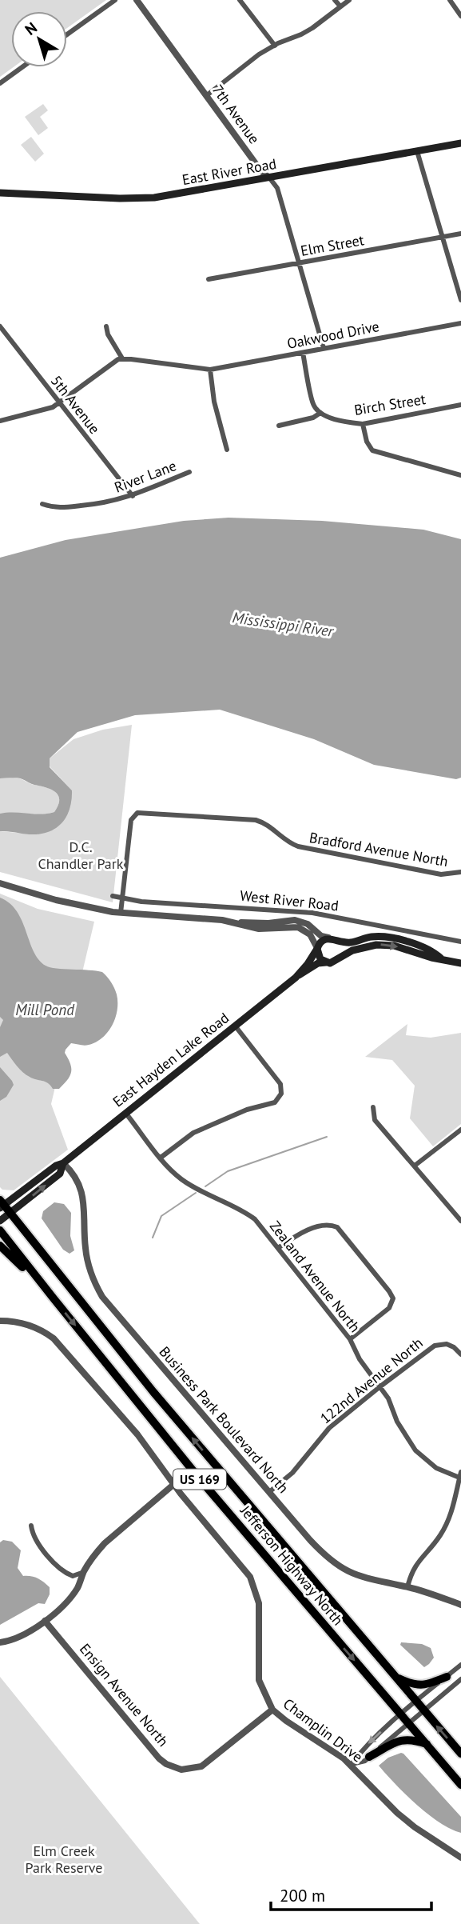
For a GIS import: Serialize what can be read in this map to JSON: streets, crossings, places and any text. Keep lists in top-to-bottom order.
{
  "streets": {
    "highway": ["US 169", "Jefferson Highway North"],
    "main road": ["East River Road", "East Hayden Lake Road"],
    "street": [
      "7th Avenue",
      "Elm Street",
      "Oakwood Drive",
      "5th Avenue",
      "Birch Street",
      "River Lane",
      "Bradford Avenue North",
      "West River Road",
      "Zealand Avenue North",
      "122nd Avenue North",
      "Business Park Boulevard North",
      "Ensign Avenue North",
      "Champlin Drive"
    ]
  },
  "crossings": [
    ["7th Avenue", "East River Road"],
    ["7th Avenue", "Elm Street"],
    ["7th Avenue", "Oakwood Drive"],
    ["5th Avenue", "River Lane"],
    ["Bradford Avenue North", "West River Road"],
    ["West River Road", "East Hayden Lake Road"],
    ["East Hayden Lake Road", "Zealand Avenue North"],
    ["East Hayden Lake Road", "Business Park Boulevard North"],
    ["East Hayden Lake Road", "Jefferson Highway North"],
    ["Zealand Avenue North", "122nd Avenue North"],
    ["122nd Avenue North", "Business Park Boulevard North"],
    ["Ensign Avenue North", "Champlin Drive"]
  ],
  "water": ["Mississippi River", "Mill Pond"],
  "parks": ["D.C. Chandler Park", "Elm Creek Park Reserve"],
  "scale_bar": "200 m",
  "north": "top left"
}
